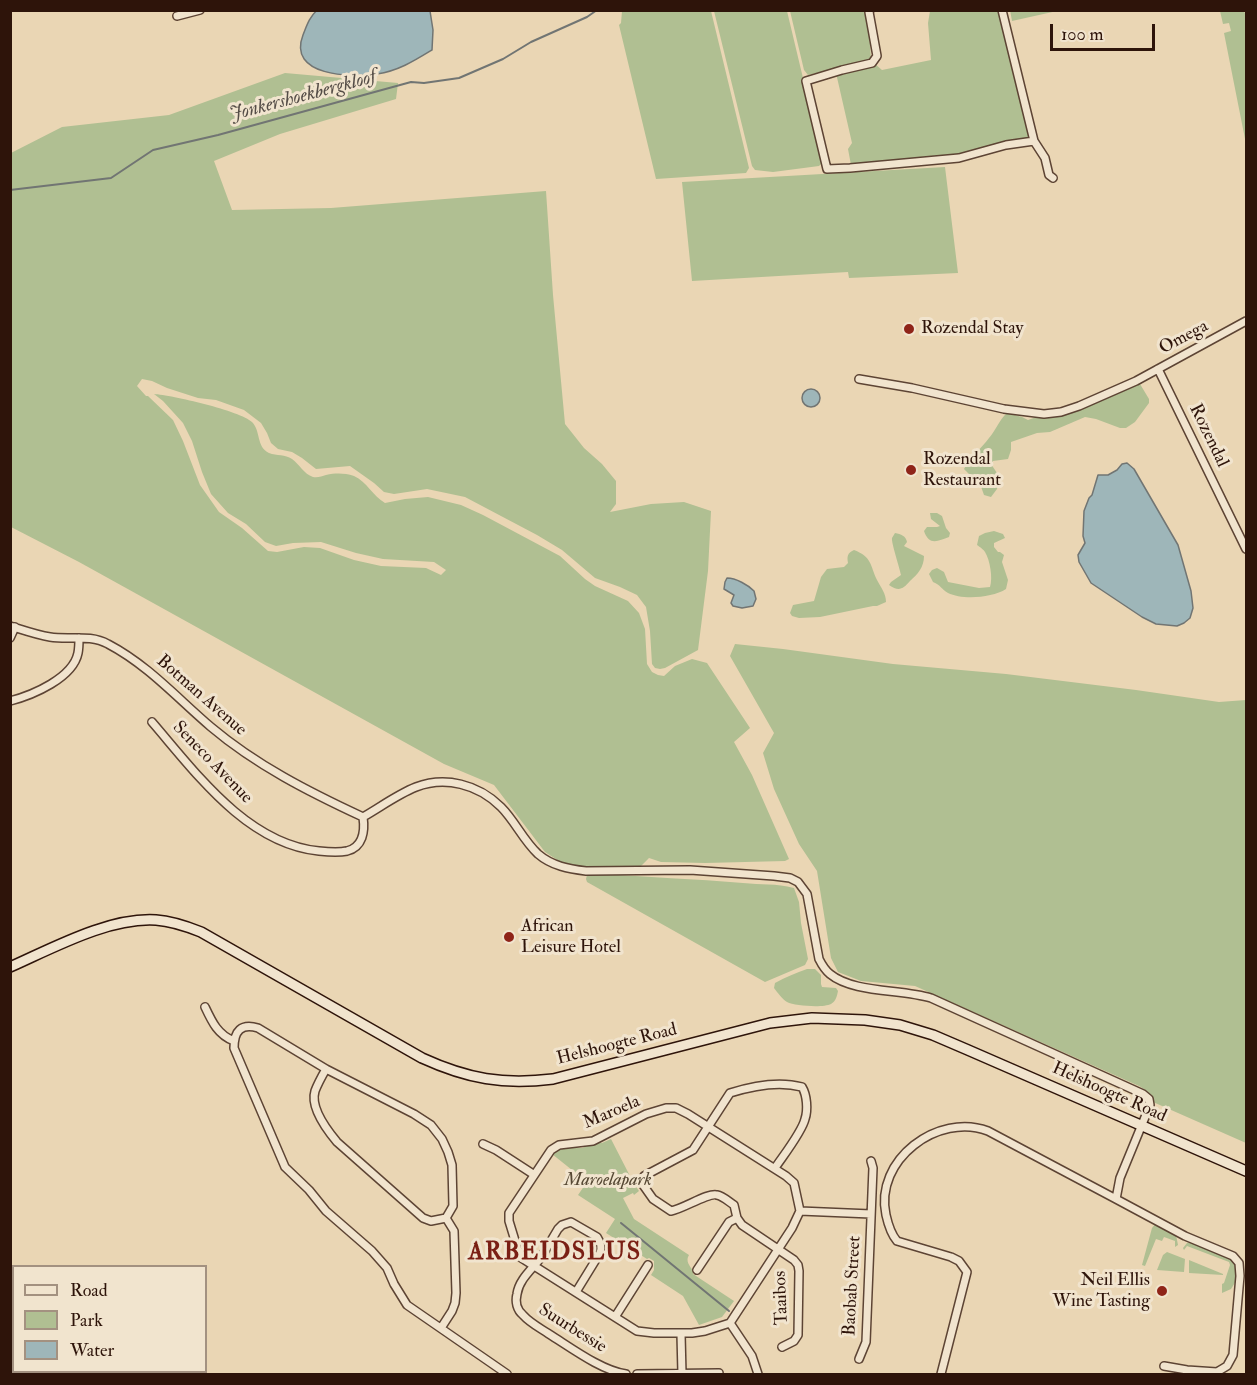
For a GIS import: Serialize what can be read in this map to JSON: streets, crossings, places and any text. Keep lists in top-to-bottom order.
{
  "streets": {
    "main road": ["Helshoogte Road"],
    "street": [
      "Omega",
      "Rozendal",
      "Botman Avenue",
      "Seneco Avenue",
      "Maroela",
      "Baobab Street",
      "Taaibos",
      "Suurbessie"
    ]
  },
  "crossings": [
    ["Omega", "Rozendal"],
    ["Botman Avenue", "Seneco Avenue"],
    ["Maroela", "Baobab Street"],
    ["Maroela", "Suurbessie"]
  ],
  "districts": ["ARBEIDSLUS"],
  "water": ["Jonkershoekbergkloof"],
  "parks": ["Maroelapark"],
  "places": [
    "Rozendal Stay",
    "Rozendal Restaurant",
    "African Leisure Hotel",
    "Neil Ellis Wine Tasting"
  ],
  "legend": ["Road", "Park", "Water"],
  "scale_bar": "100 m"
}
